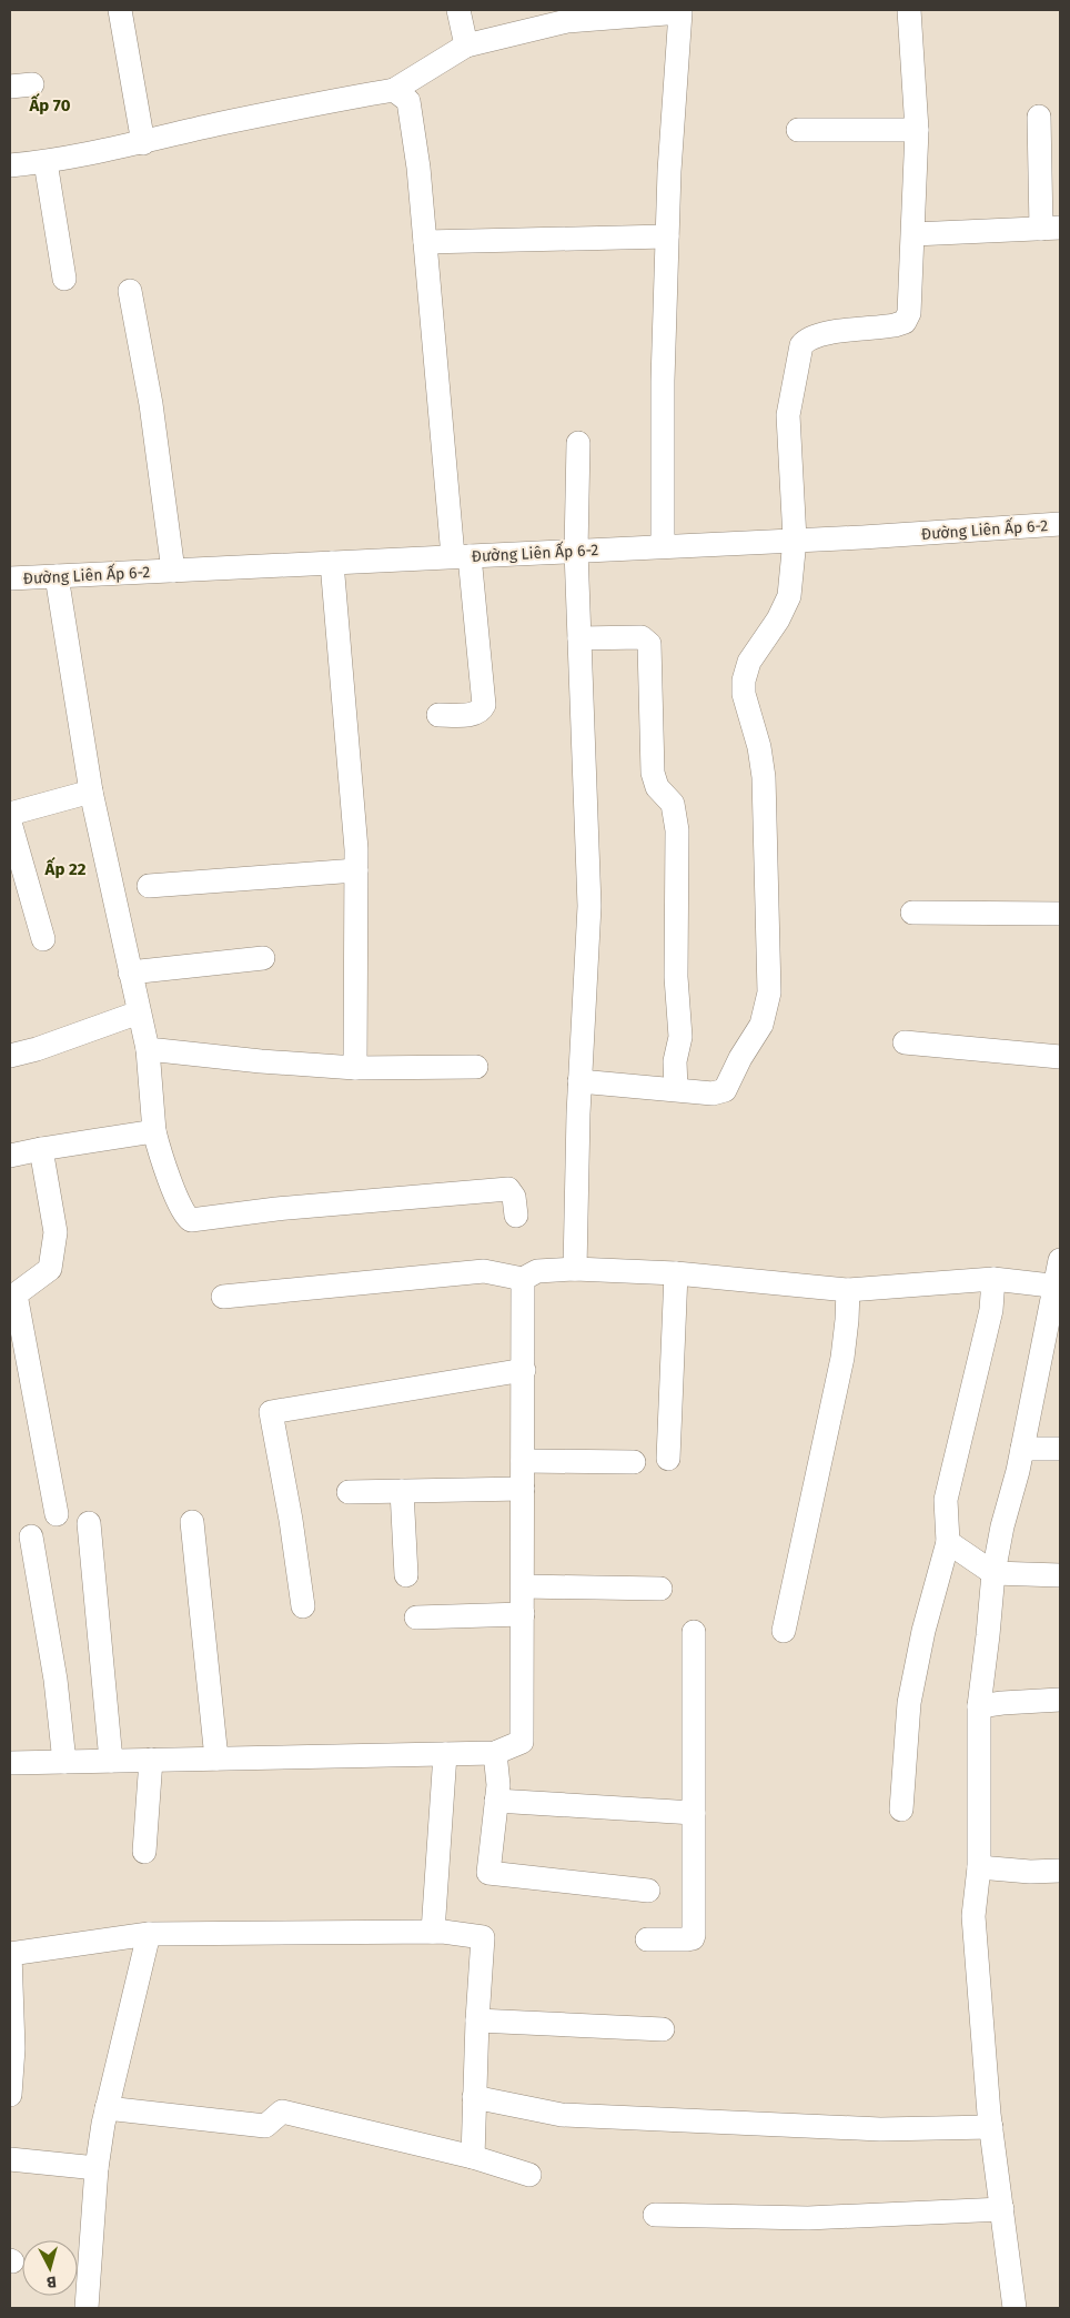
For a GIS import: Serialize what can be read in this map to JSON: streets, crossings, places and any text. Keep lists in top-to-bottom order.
{
  "streets": {
    "street": ["Đường Liên Ấp 6-2"]
  },
  "districts": ["Ấp 70", "Ấp 22"],
  "north": "bottom"
}
